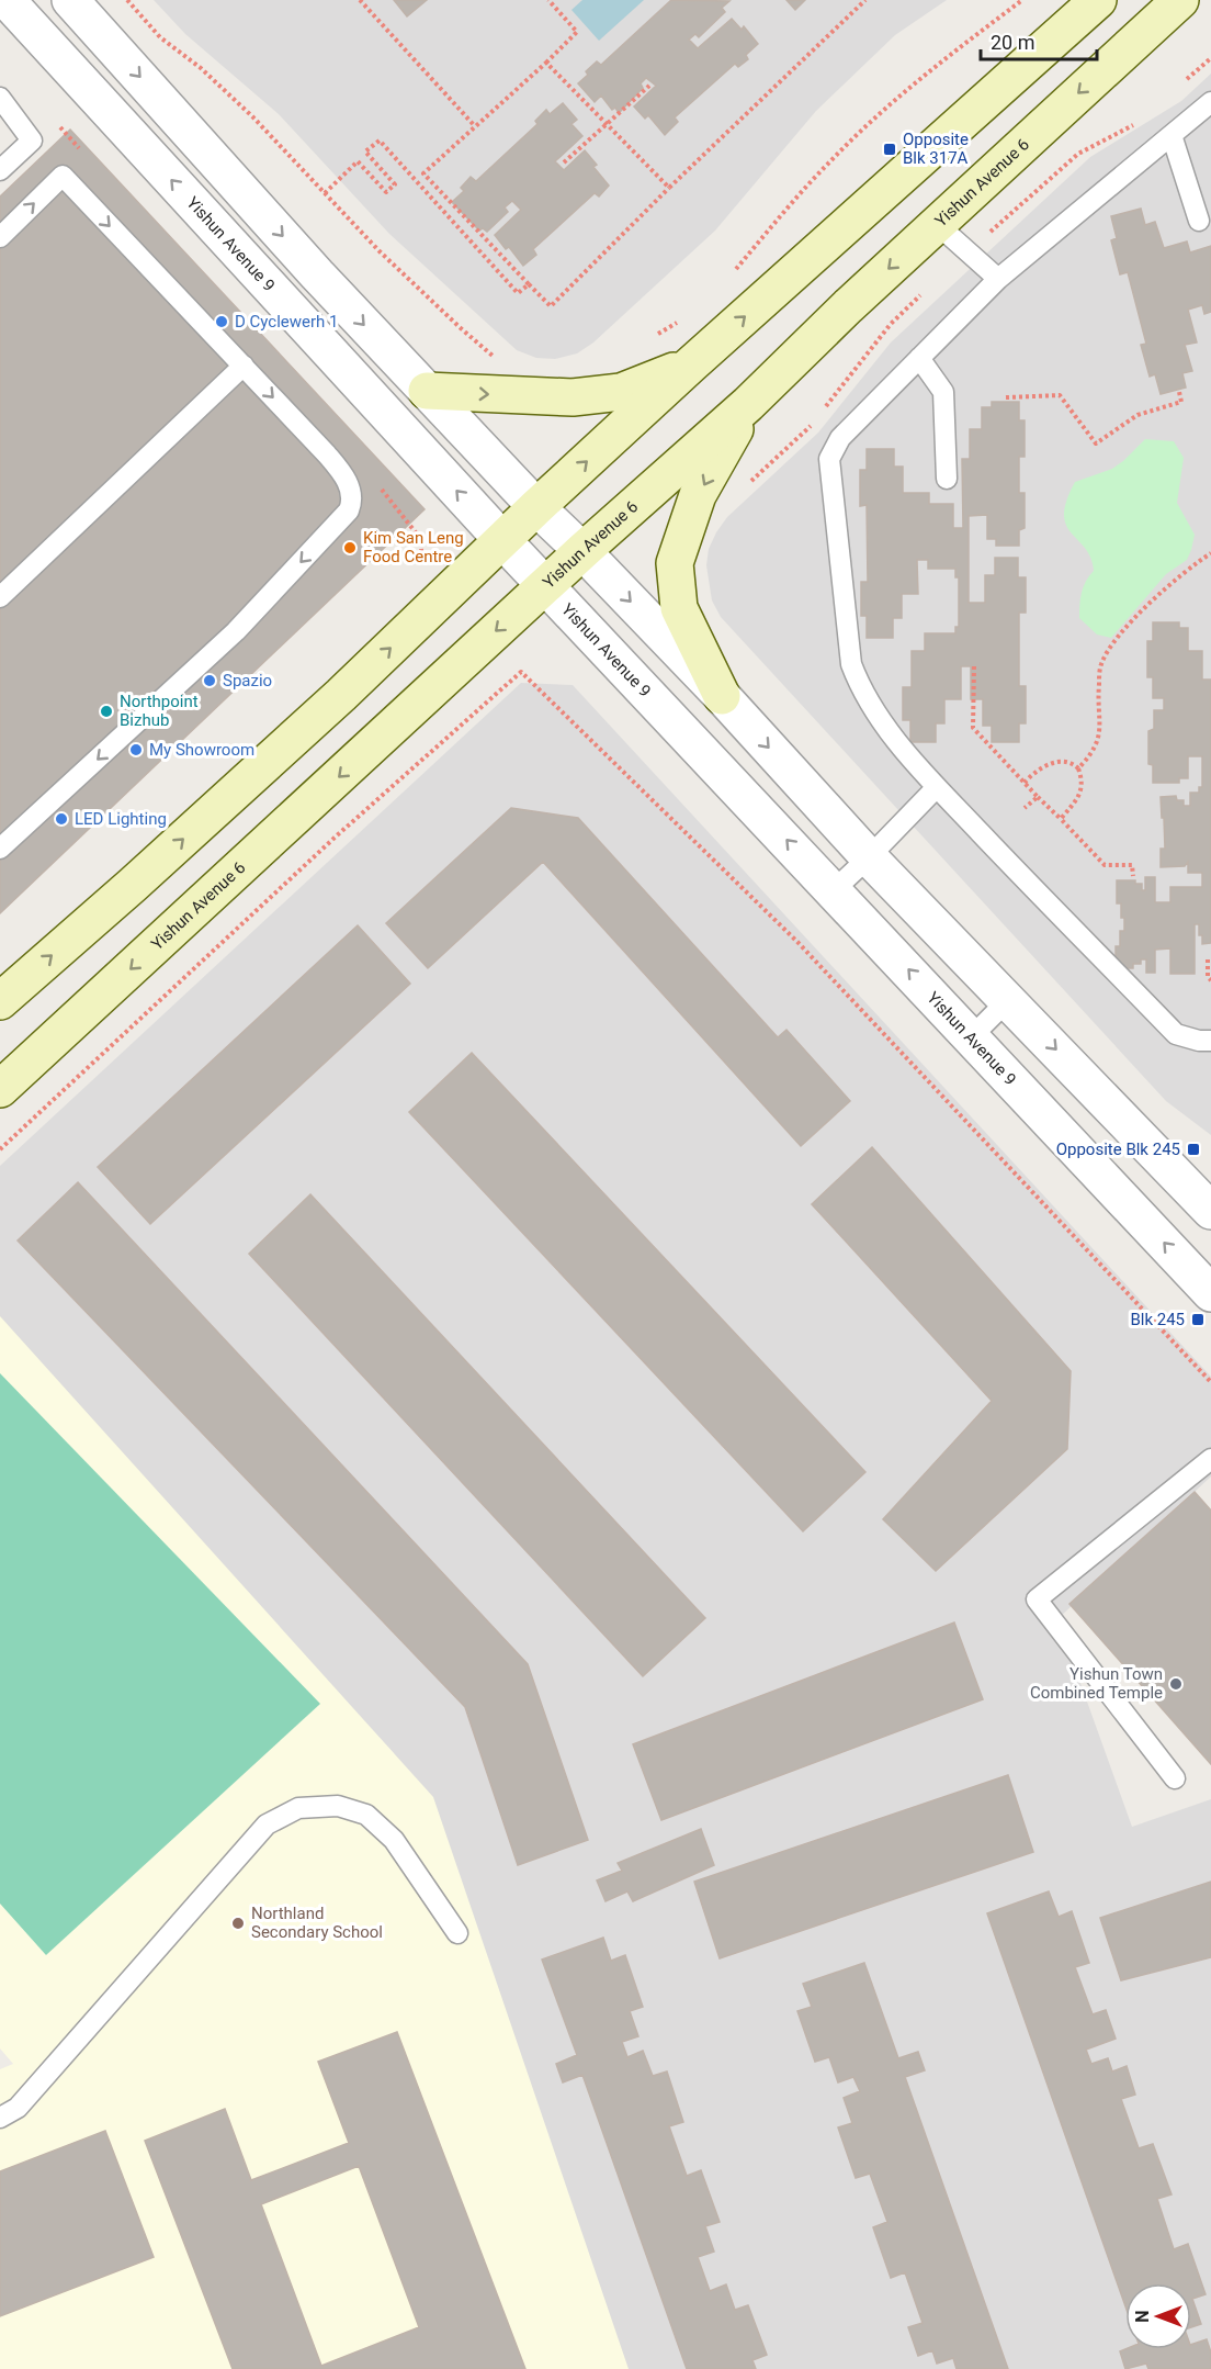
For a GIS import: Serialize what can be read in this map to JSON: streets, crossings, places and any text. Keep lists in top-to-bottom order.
{
  "streets": {
    "main road": ["Yishun Avenue 6"],
    "street": ["Yishun Avenue 9"]
  },
  "crossings": [
    ["Yishun Avenue 6", "Yishun Avenue 9"]
  ],
  "places": {
    "transit": ["Opposite Blk 317A", "Opposite Blk 245", "Blk 245"],
    "other": [
      "D Cyclewerh 1",
      "Kim San Leng Food Centre",
      "Spazio",
      "Northpoint Bizhub",
      "My Showroom",
      "LED Lighting",
      "Yishun Town Combined Temple",
      "Northland Secondary School"
    ]
  },
  "scale_bar": "20 m",
  "north": "left"
}
